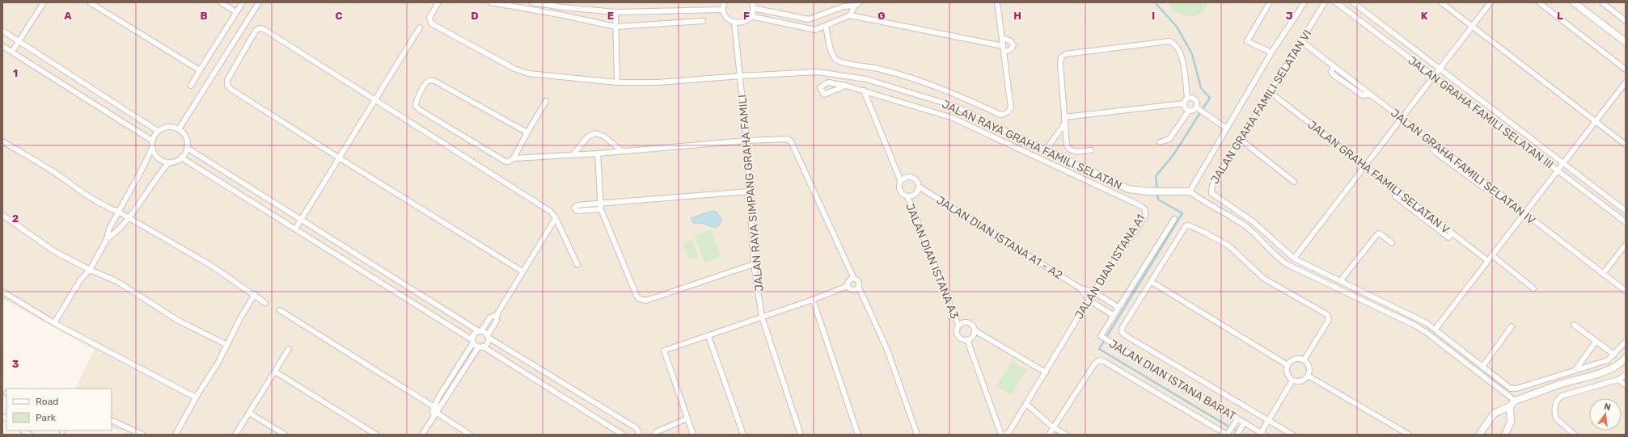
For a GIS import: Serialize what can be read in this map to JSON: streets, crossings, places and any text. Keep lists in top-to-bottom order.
{
  "streets": {
    "street": [
      "JALAN GRAHA FAMILI SELATAN VI",
      "JALAN GRAHA FAMILI SELATAN III",
      "JALAN RAYA GRAHA FAMILI SELATAN",
      "JALAN GRAHA FAMILI SELATAN IV",
      "JALAN GRAHA FAMILI SELATAN V",
      "JALAN RAYA SIMPANG GRAHA FAMILI",
      "JALAN DIAN ISTANA A1 - A2",
      "JALAN DIAN ISTANA A3",
      "JALAN DIAN ISTANA A1",
      "JALAN DIAN ISTANA BARAT"
    ]
  },
  "crossings": [
    ["JALAN GRAHA FAMILI SELATAN VI", "JALAN GRAHA FAMILI SELATAN IV"],
    ["JALAN GRAHA FAMILI SELATAN VI", "JALAN GRAHA FAMILI SELATAN V"],
    ["JALAN RAYA GRAHA FAMILI SELATAN", "JALAN RAYA SIMPANG GRAHA FAMILI"],
    ["JALAN DIAN ISTANA A1 - A2", "JALAN DIAN ISTANA A3"],
    ["JALAN DIAN ISTANA A1 - A2", "JALAN DIAN ISTANA A1"],
    ["JALAN DIAN ISTANA A1 - A2", "JALAN DIAN ISTANA BARAT"]
  ],
  "legend": ["Road", "Park"],
  "north": "top",
  "grid": {
    "columns": [
      "A",
      "B",
      "C",
      "D",
      "E",
      "F",
      "G",
      "H",
      "I",
      "J",
      "K",
      "L"
    ],
    "rows": ["1", "2", "3"]
  }
}
